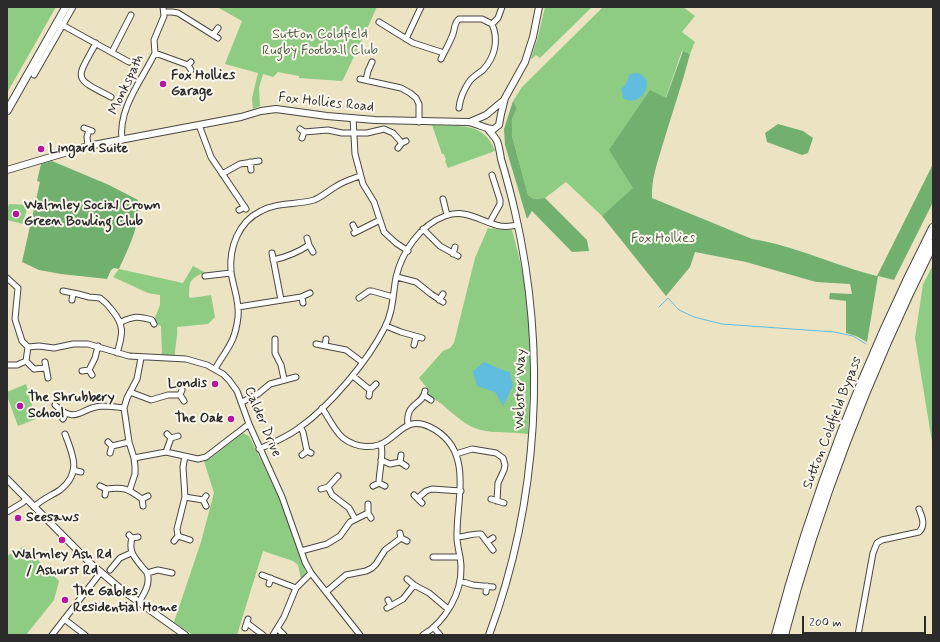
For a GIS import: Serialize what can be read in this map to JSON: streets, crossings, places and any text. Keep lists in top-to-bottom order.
{
  "streets": {
    "highway": ["Sutton Coldfield Bypass"],
    "street": [
      "Monkspath",
      "Fox Hollies Road",
      "Webster Way",
      "Calder Drive"
    ]
  },
  "crossings": [
    ["Monkspath", "Fox Hollies Road"],
    ["Fox Hollies Road", "Webster Way"]
  ],
  "parks": ["Sutton Coldfield Rugby Football Club", "Fox Hollies"],
  "places": [
    "Fox Hollies Garage",
    "Lingard Suite",
    "Walmley Social Crown Green Bowling Club",
    "Londis",
    "The Shrubbery School",
    "The Oak",
    "Seesaws",
    "Walmley Ash Rd / Ashurst Rd",
    "The Gables Residential Home"
  ],
  "scale_bar": "200 m"
}
